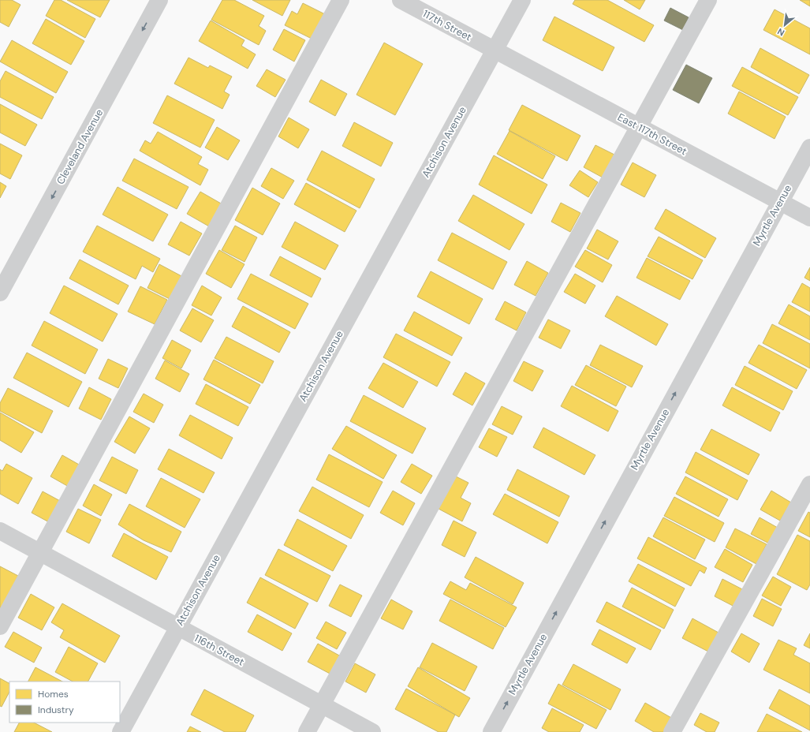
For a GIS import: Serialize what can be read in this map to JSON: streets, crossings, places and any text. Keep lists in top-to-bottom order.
{
  "streets": {
    "street": [
      "117th Street",
      "East 117th Street",
      "Atchison Avenue",
      "Cleveland Avenue",
      "Myrtle Avenue",
      "116th Street"
    ]
  },
  "crossings": [
    ["117th Street", "East 117th Street"],
    ["117th Street", "Atchison Avenue"],
    ["East 117th Street", "Atchison Avenue"],
    ["East 117th Street", "Myrtle Avenue"],
    ["Atchison Avenue", "116th Street"]
  ],
  "one_way": ["Cleveland Avenue", "Myrtle Avenue"],
  "legend": ["Homes", "Industry"],
  "north": "bottom left"
}
